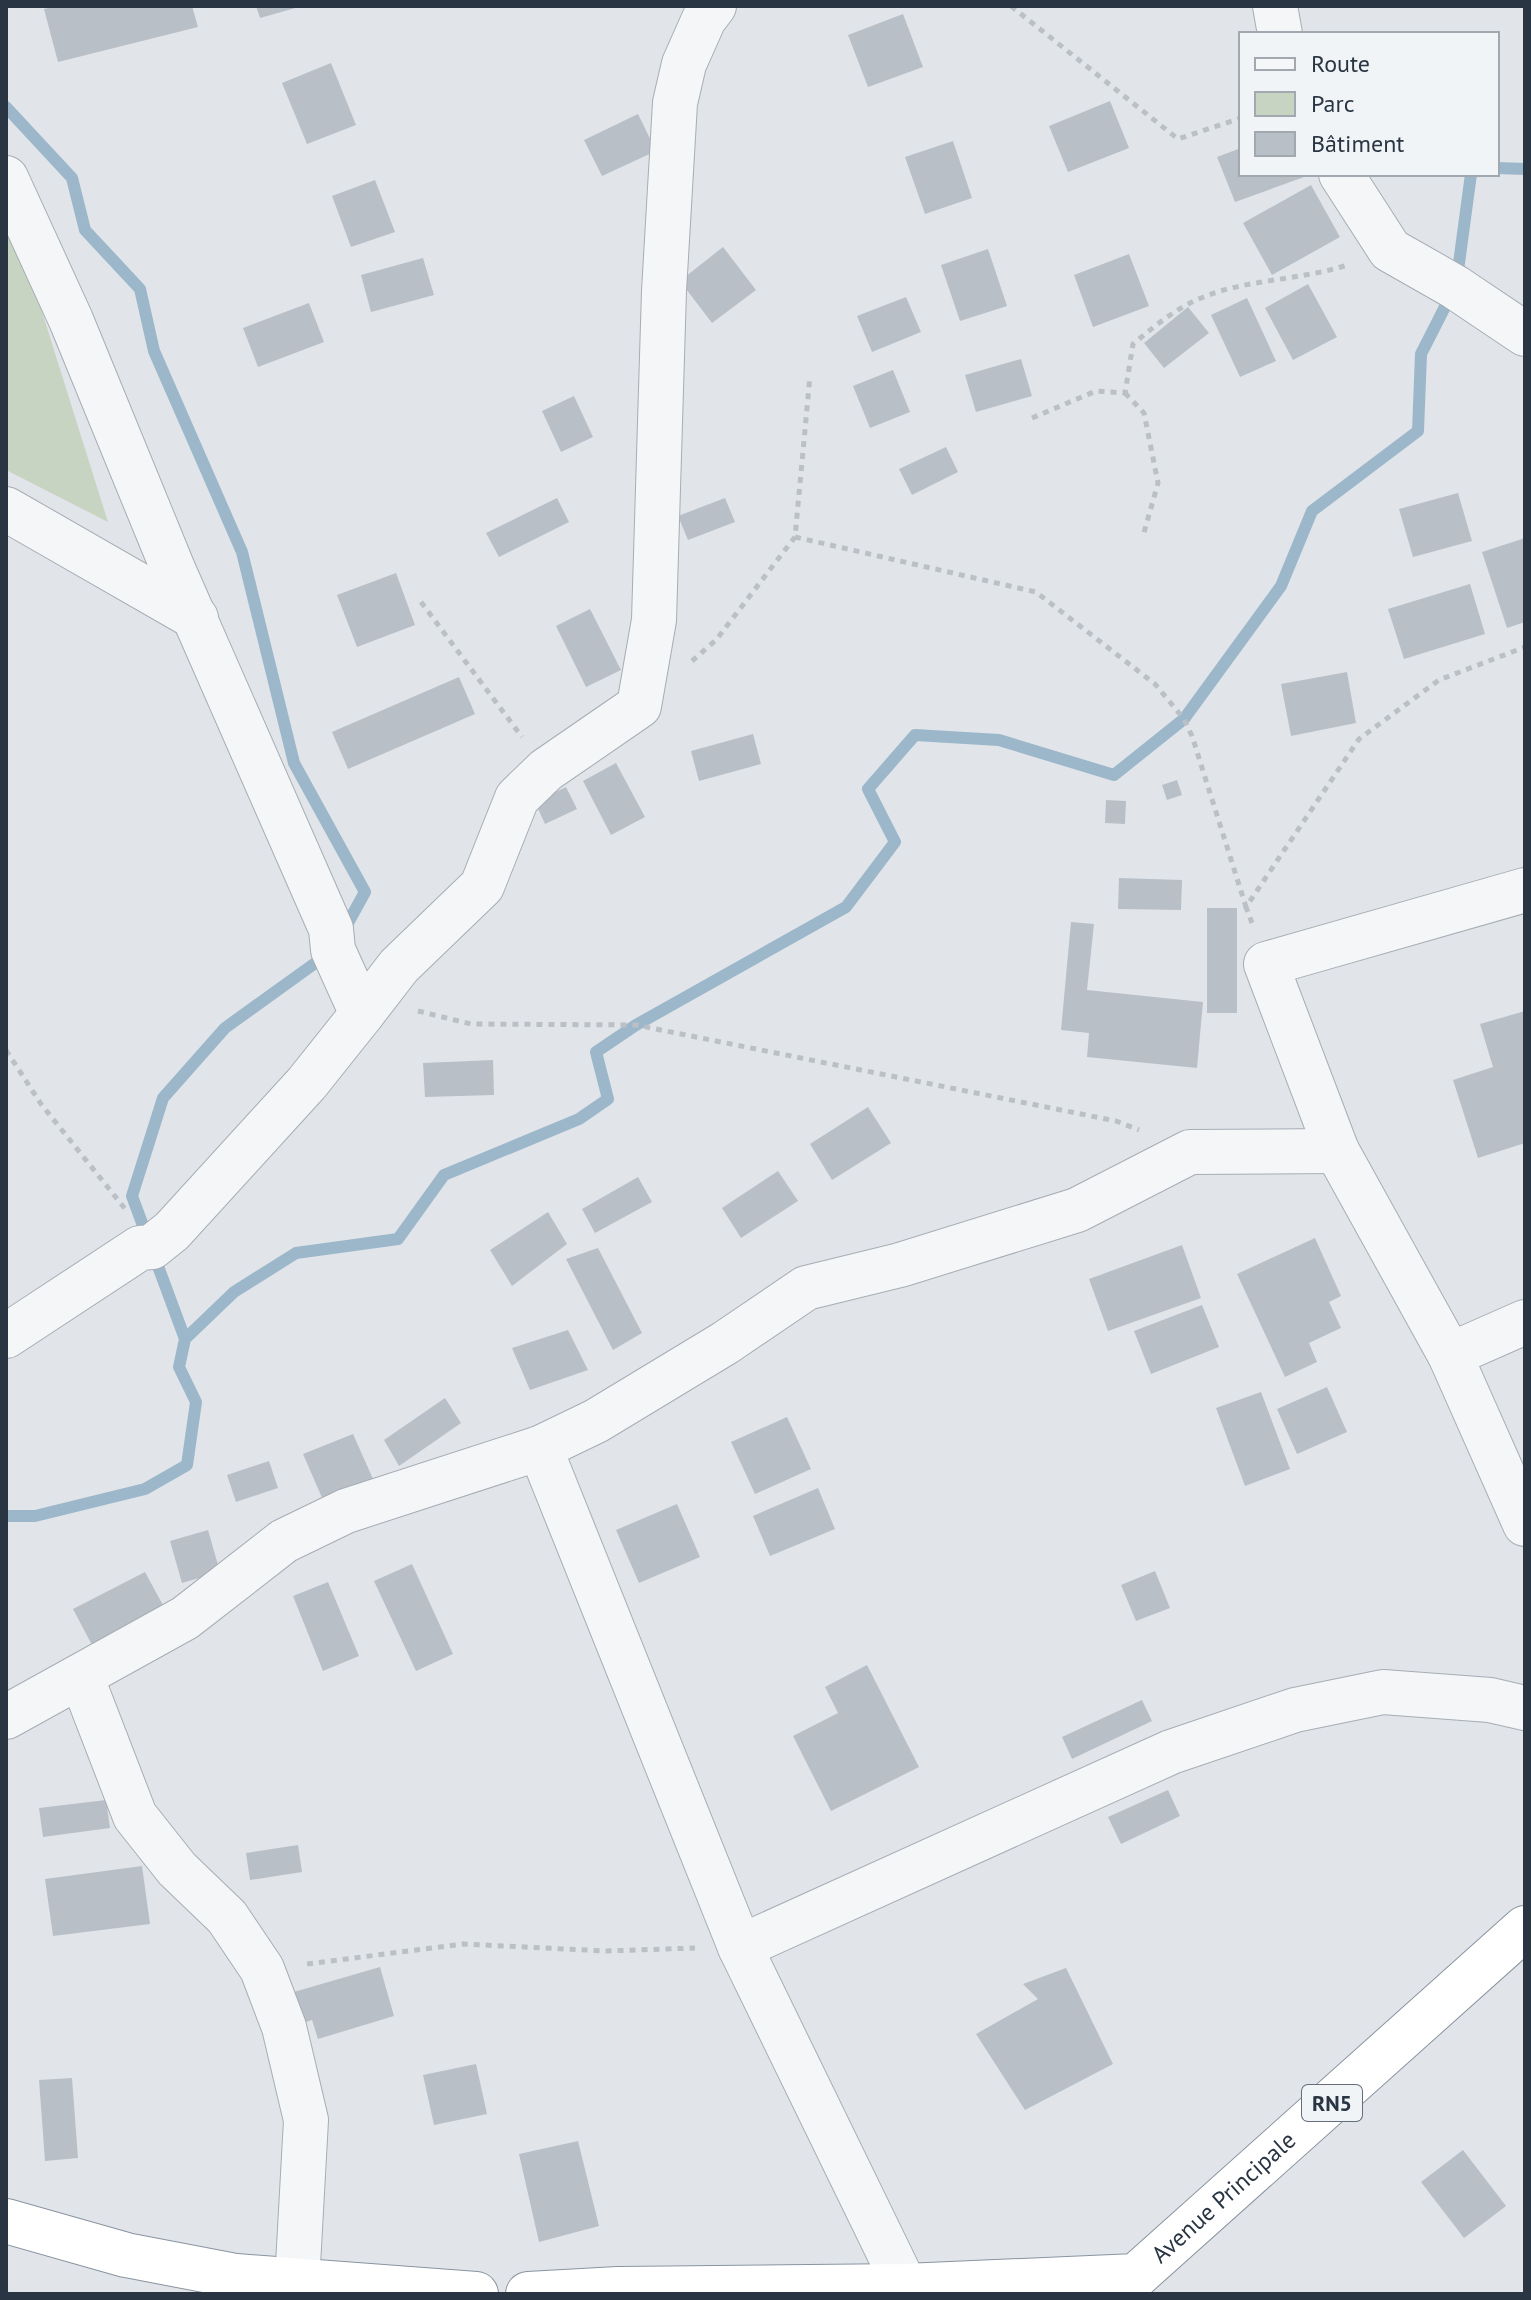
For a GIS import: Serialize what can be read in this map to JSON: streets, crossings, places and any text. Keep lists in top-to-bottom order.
{
  "streets": {
    "highway": ["RN5", "Avenue Principale"]
  },
  "crossings": [
    ["RN5", "Avenue Principale"]
  ],
  "legend": ["Route", "Parc", "Bâtiment"]
}
